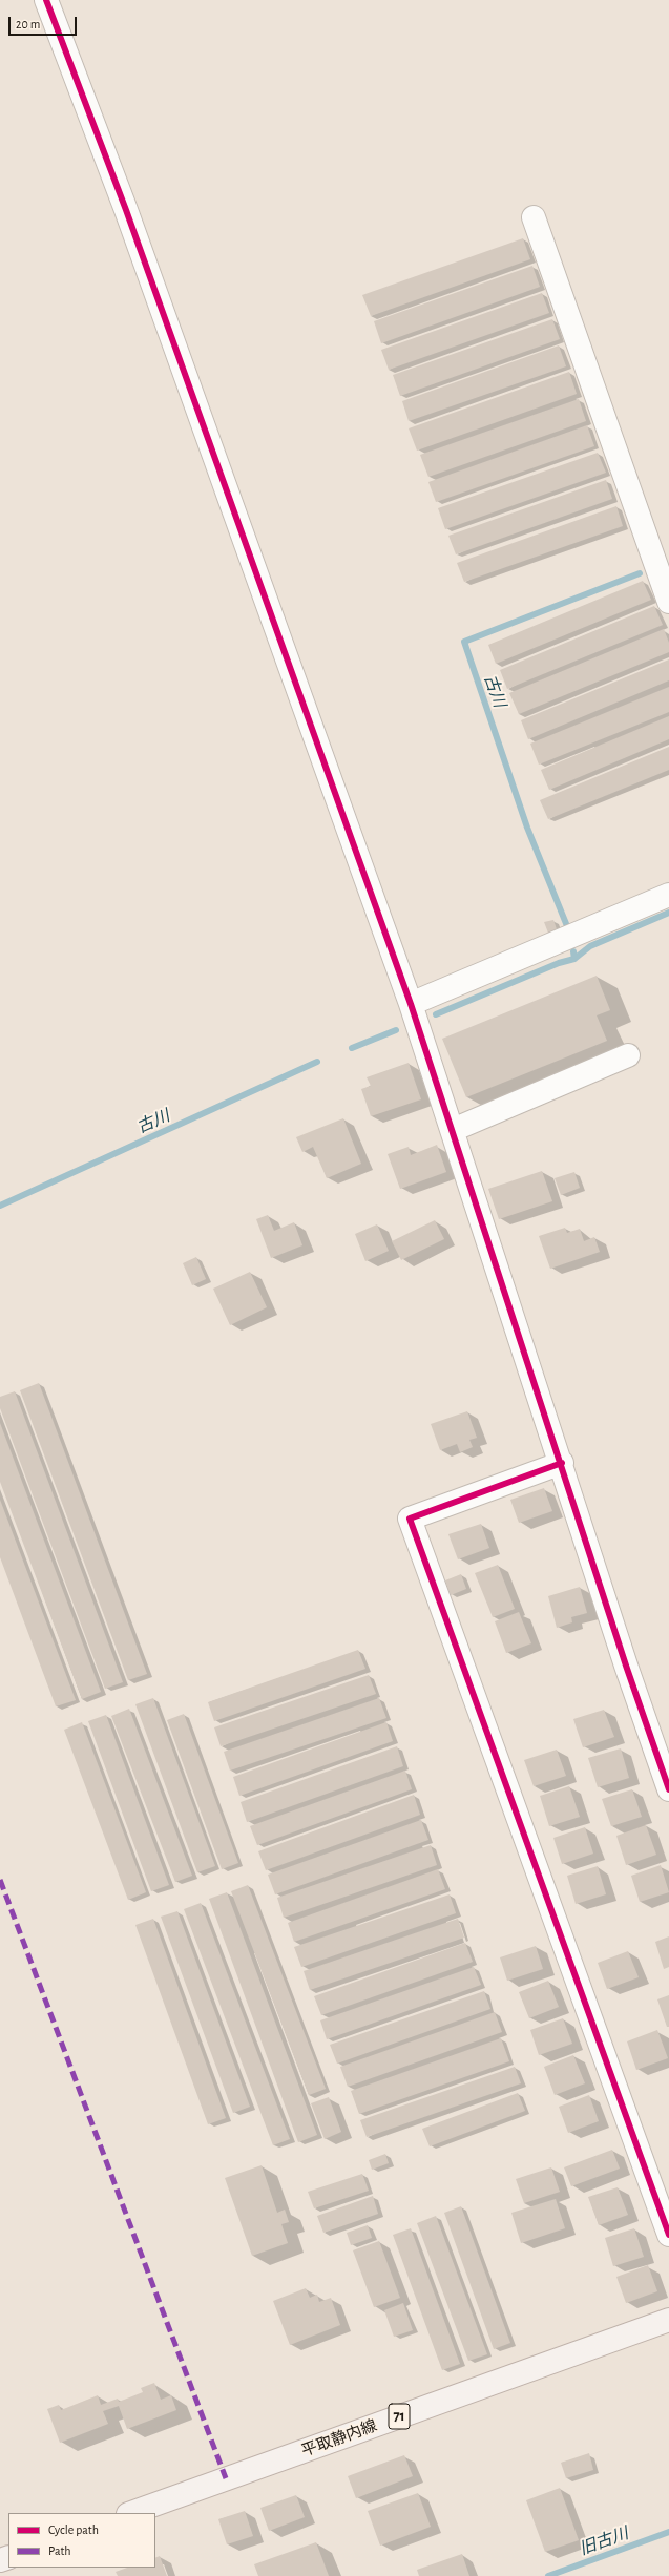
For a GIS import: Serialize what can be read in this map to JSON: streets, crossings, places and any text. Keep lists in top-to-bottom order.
{
  "streets": {
    "main road": ["71", "平取静内線"]
  },
  "water": ["古川", "旧古川"],
  "legend": ["Cycle path", "Path"],
  "scale_bar": "20 m"
}
